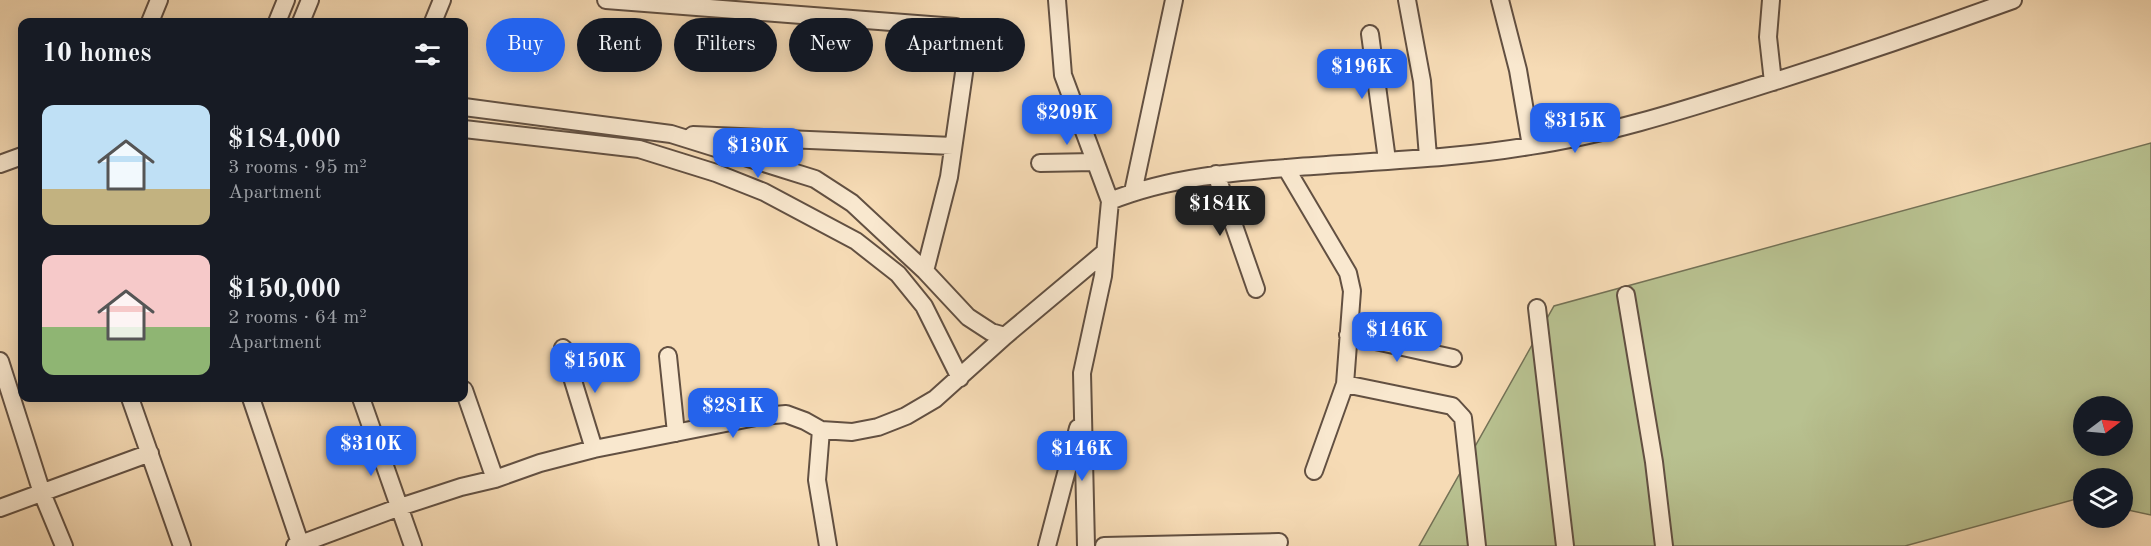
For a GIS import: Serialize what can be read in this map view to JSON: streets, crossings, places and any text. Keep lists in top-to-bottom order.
{
  "north": "right",
  "page": {
    "chip": [
      "Buy",
      "Rent",
      "Filters",
      "New",
      "Apartment"
    ],
    "heading": "10 homes",
    "price": [
      "$196K",
      "$209K",
      "$315K",
      "$130K",
      "$184K",
      "$146K",
      "$150K",
      "$281K",
      "$310K",
      "$146K"
    ],
    "list": [
      {
        "name": "$184,000",
        "note": "3 rooms · 95 m² · Apartment"
      },
      {
        "name": "$150,000",
        "note": "2 rooms · 64 m² · Apartment"
      }
    ]
  }
}
